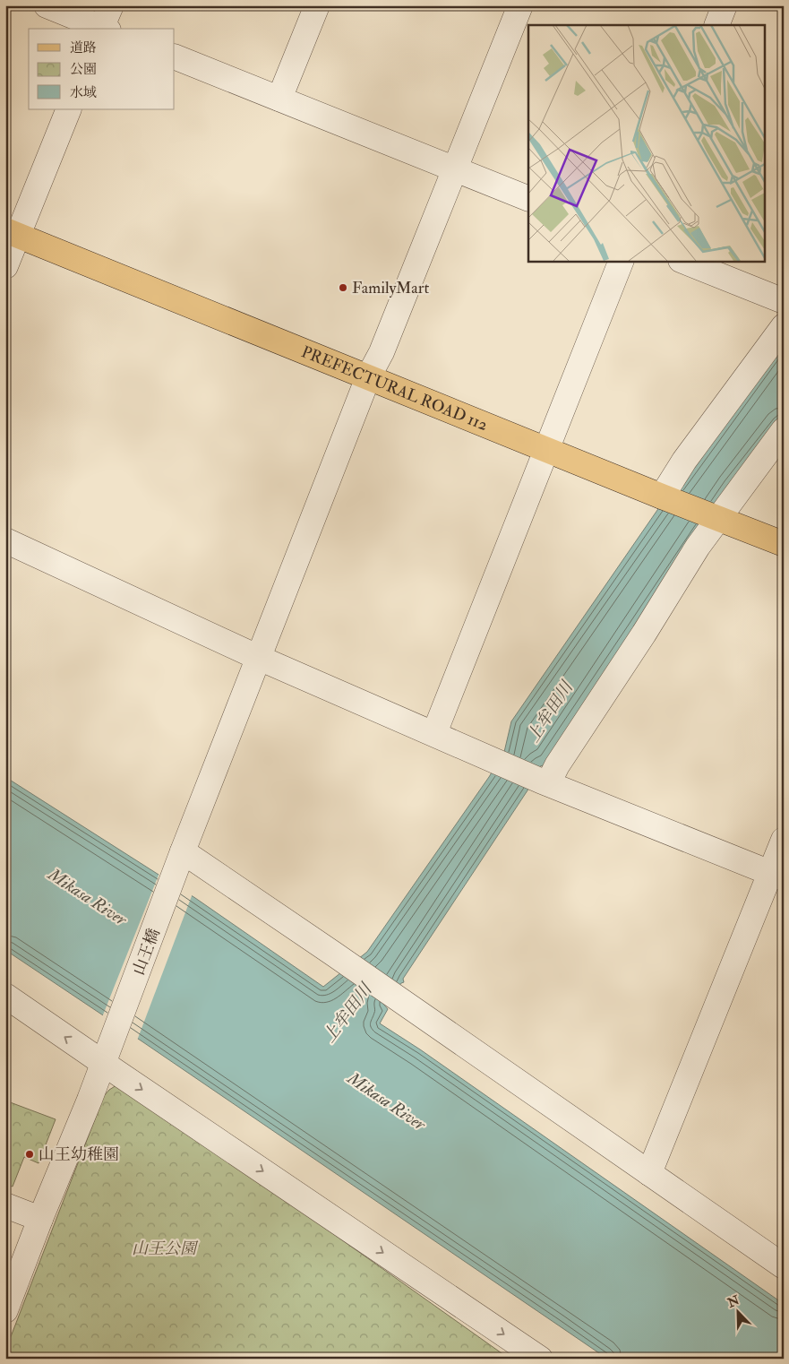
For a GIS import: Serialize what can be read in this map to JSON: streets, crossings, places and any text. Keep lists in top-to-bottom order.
{
  "streets": {
    "main road": ["PREFECTURAL ROAD 112"],
    "street": ["山王橋"]
  },
  "crossings": [
    ["PREFECTURAL ROAD 112", "山王橋"]
  ],
  "water": ["上牟田川", "Mikasa River"],
  "parks": ["山王公園"],
  "places": ["FamilyMart", "山王幼稚園"],
  "legend": ["道路", "公園", "水域"],
  "north": "top left"
}
